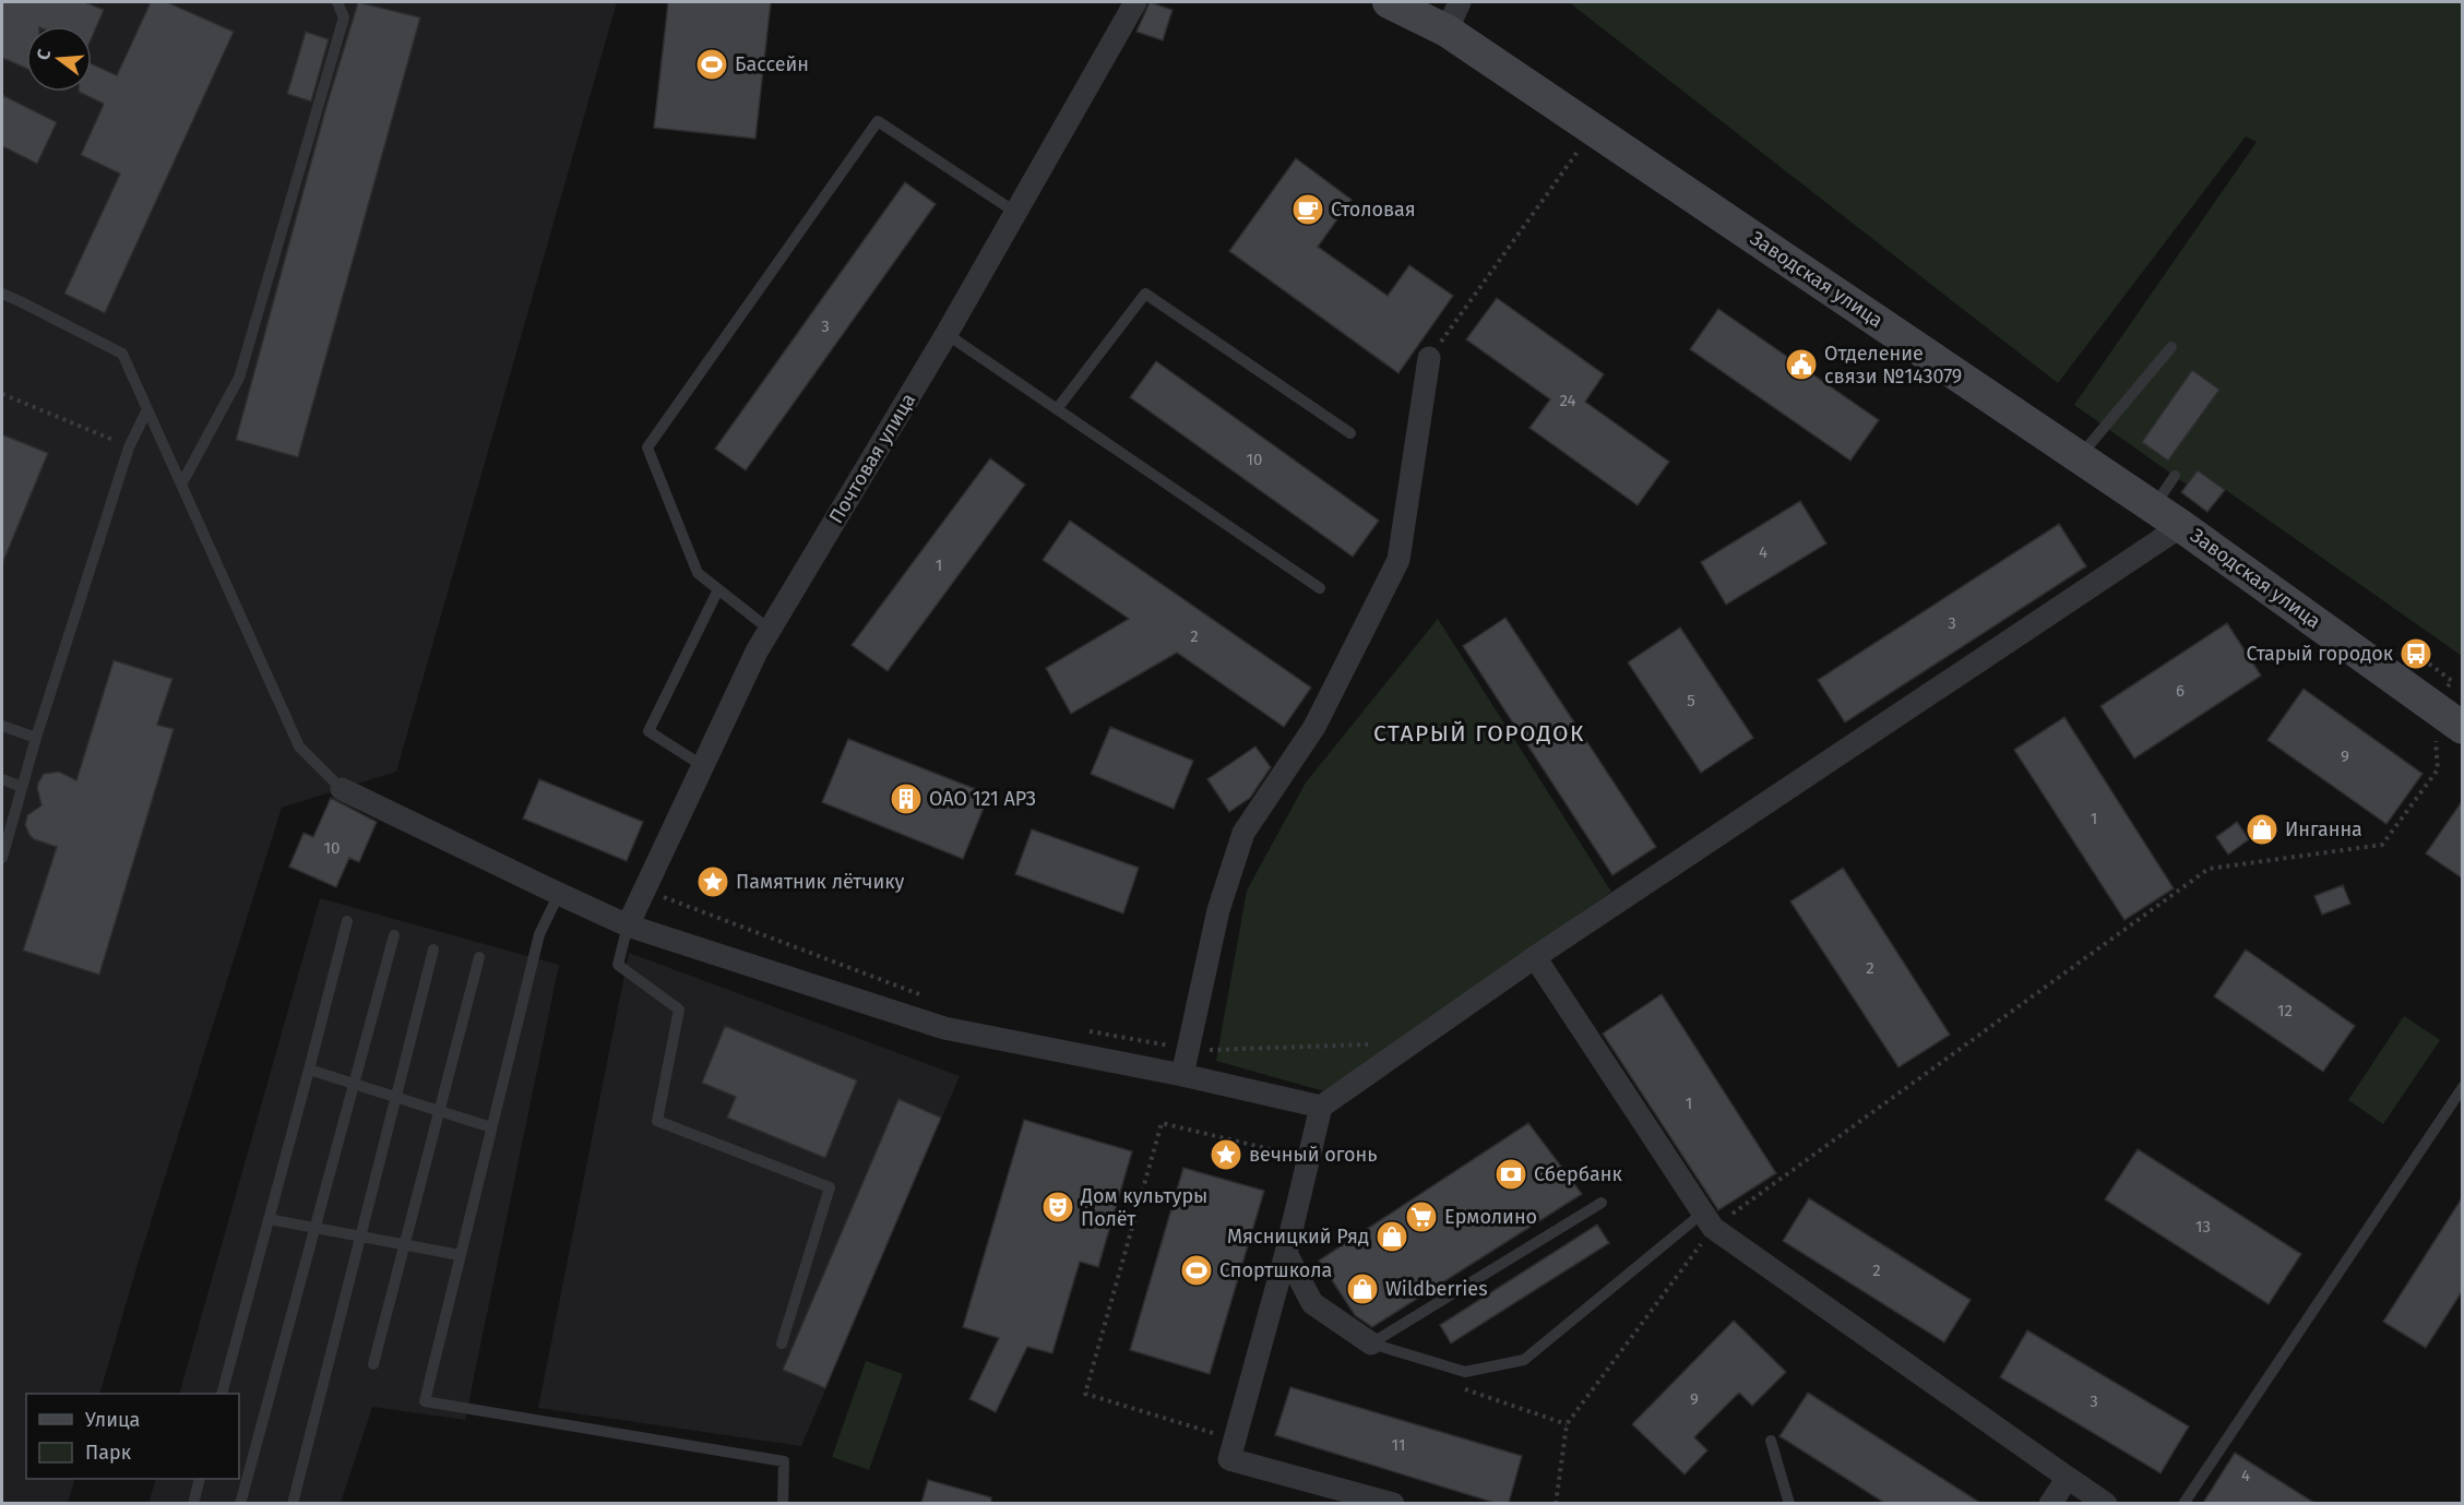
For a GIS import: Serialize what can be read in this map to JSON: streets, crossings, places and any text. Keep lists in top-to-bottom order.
{
  "streets": {
    "main road": ["Заводская улица"],
    "street": ["Почтовая улица"]
  },
  "districts": ["СТАРЫЙ ГОРОДОК"],
  "places": {
    "sports": ["Бассейн", "Спортшкола"],
    "cafe": ["Столовая"],
    "public building": ["Отделение связи №143079"],
    "bus stop": ["Старый городок"],
    "building": ["OAO 121 АРЗ"],
    "shop": ["Инганна", "Мясницкий Ряд", "Wildberries"],
    "place": ["Памятник лётчику", "вечный огонь"],
    "bank": ["Сбербанк"],
    "theatre": ["Дом культуры Полёт"],
    "supermarket": ["Ермолино"]
  },
  "house_numbers": [
    "3",
    "24",
    "10",
    "4",
    "1",
    "3",
    "2",
    "6",
    "5",
    "9",
    "1",
    "10",
    "2",
    "12",
    "1",
    "13",
    "2",
    "9",
    "3",
    "11",
    "4"
  ],
  "legend": ["Улица", "Парк"],
  "north": "left"
}
